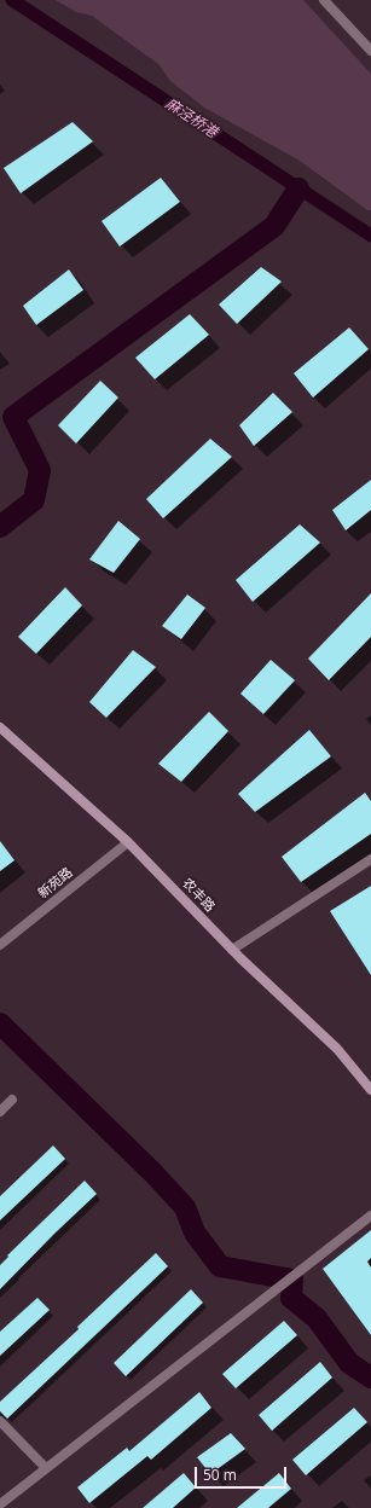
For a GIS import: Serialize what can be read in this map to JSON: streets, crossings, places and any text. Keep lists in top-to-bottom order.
{
  "streets": {
    "main road": ["农丰路"],
    "street": ["新苑路"]
  },
  "crossings": [
    ["新苑路", "农丰路"]
  ],
  "water": ["麻泾桥港"],
  "scale_bar": "50 m"
}
